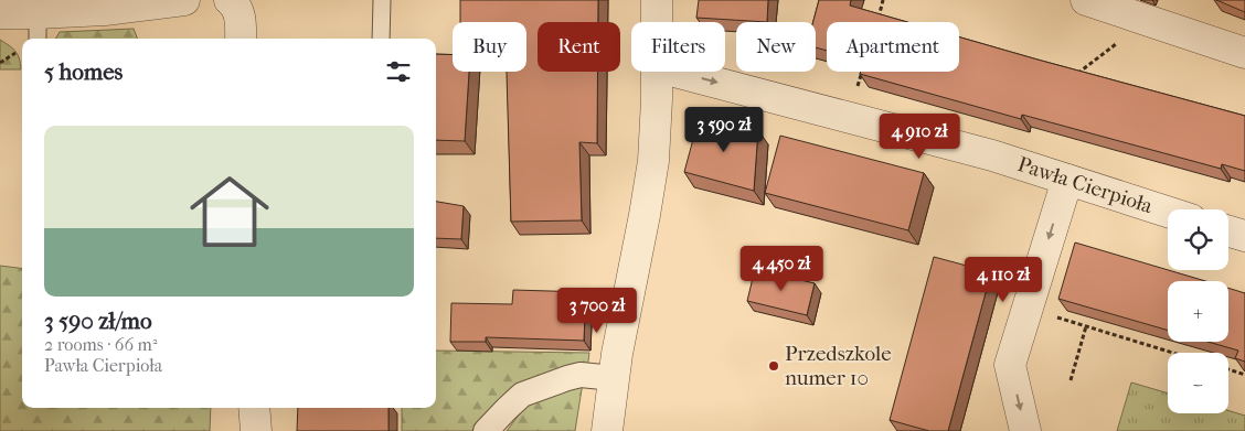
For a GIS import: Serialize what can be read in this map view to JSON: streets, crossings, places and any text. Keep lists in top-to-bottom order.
{
  "streets": {
    "street": ["Pawła Cierpioła"]
  },
  "places": ["Przedszkole numer 10"],
  "page": {
    "chip": [
      "Buy",
      "Rent",
      "Filters",
      "New",
      "Apartment"
    ],
    "heading": "5 homes",
    "list": [
      {
        "name": "3 590 zł/mo",
        "note": "2 rooms · 66 m² · Pawła Cierpioła"
      }
    ],
    "price": [
      "3 590 zł",
      "4 910 zł",
      "4 450 zł",
      "4 110 zł",
      "3 700 zł"
    ],
    "map_buttons": ["+", "−"]
  }
}
